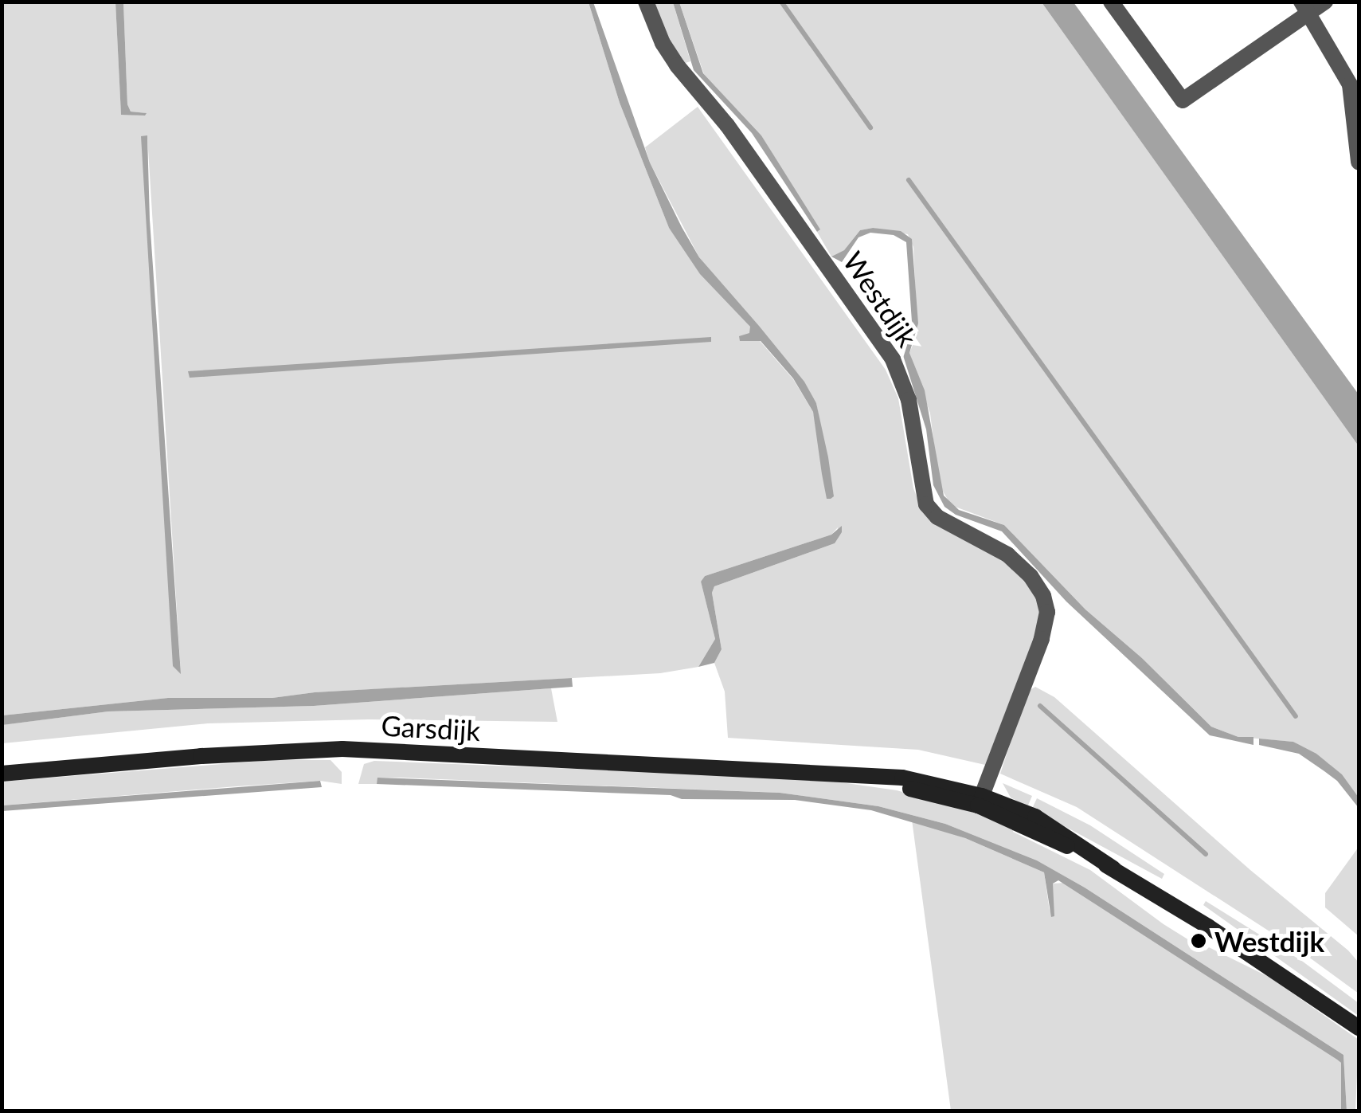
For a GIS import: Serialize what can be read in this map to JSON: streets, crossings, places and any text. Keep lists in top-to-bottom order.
{
  "streets": {
    "main road": ["Garsdijk"],
    "street": ["Westdijk"]
  },
  "crossings": [
    ["Westdijk", "Garsdijk"]
  ],
  "places": ["Westdijk"]
}
